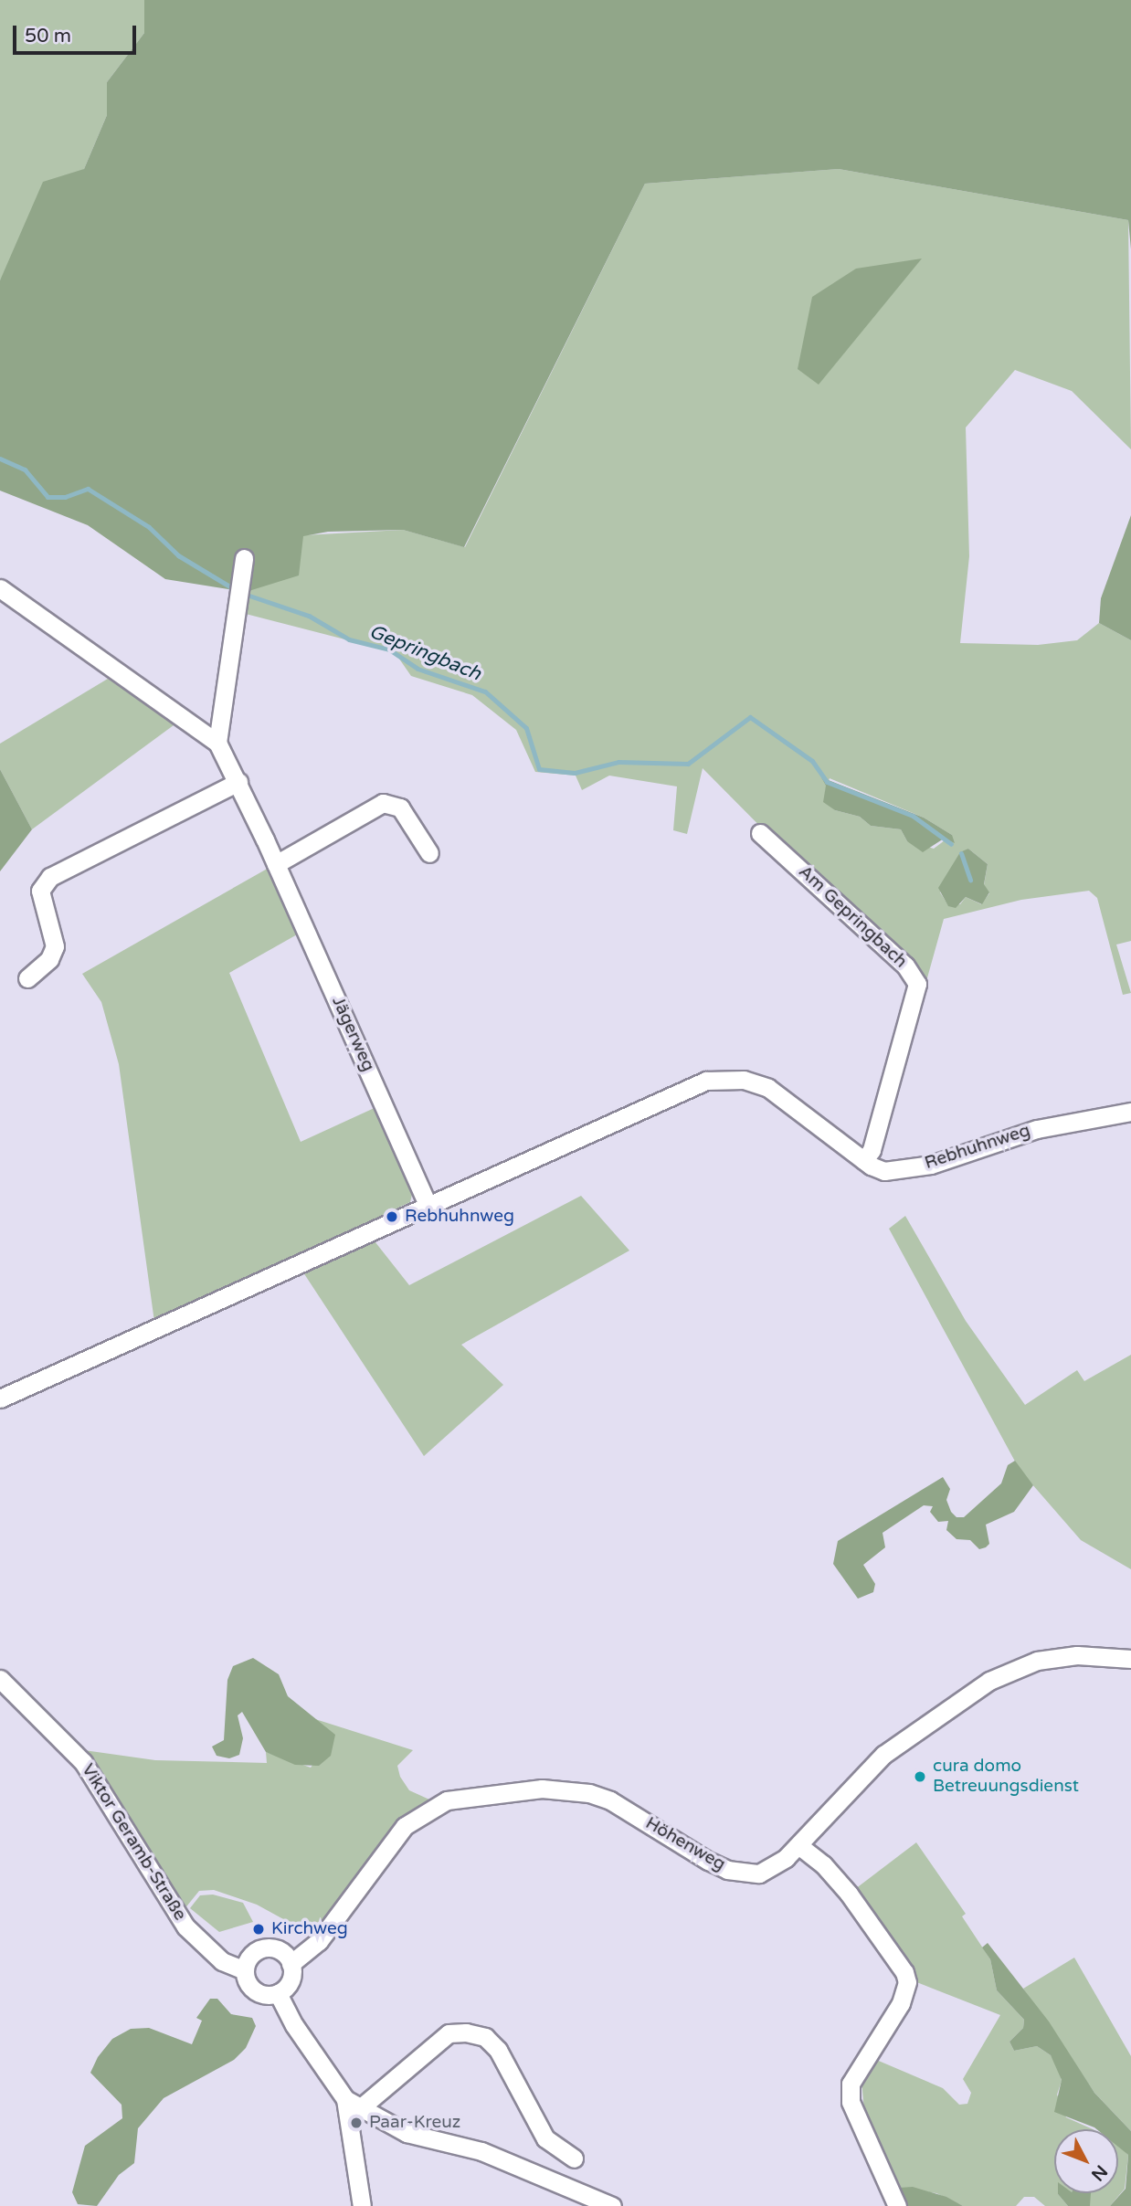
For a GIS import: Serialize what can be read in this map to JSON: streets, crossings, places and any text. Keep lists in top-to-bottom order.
{
  "streets": {
    "street": [
      "Am Gepringbach",
      "Jägerweg",
      "Rebhuhnweg",
      "Viktor Geramb-Straße",
      "Höhenweg"
    ]
  },
  "crossings": [
    ["Am Gepringbach", "Rebhuhnweg"],
    ["Jägerweg", "Rebhuhnweg"],
    ["Viktor Geramb-Straße", "Höhenweg"]
  ],
  "water": ["Gepringbach"],
  "places": [
    "Rebhuhnweg",
    "cura domo Betreuungsdienst",
    "Kirchweg",
    "Paar-Kreuz"
  ],
  "scale_bar": "50 m",
  "north": "bottom right"
}
